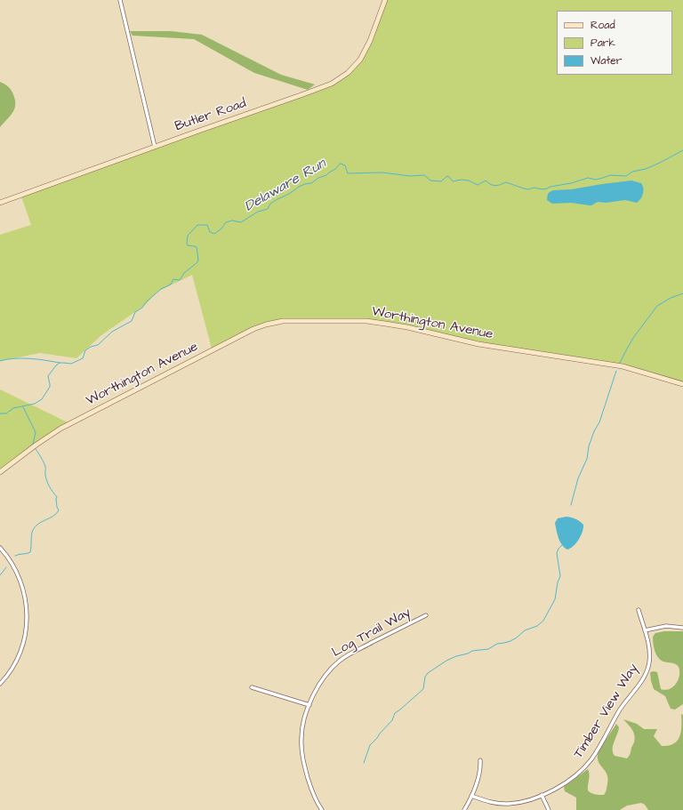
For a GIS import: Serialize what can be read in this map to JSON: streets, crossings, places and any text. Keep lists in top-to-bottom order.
{
  "streets": {
    "main road": ["Butler Road", "Worthington Avenue"],
    "street": ["Log Trail Way", "Timber View Way"]
  },
  "water": ["Delaware Run"],
  "legend": ["Road", "Park", "Water"]
}
